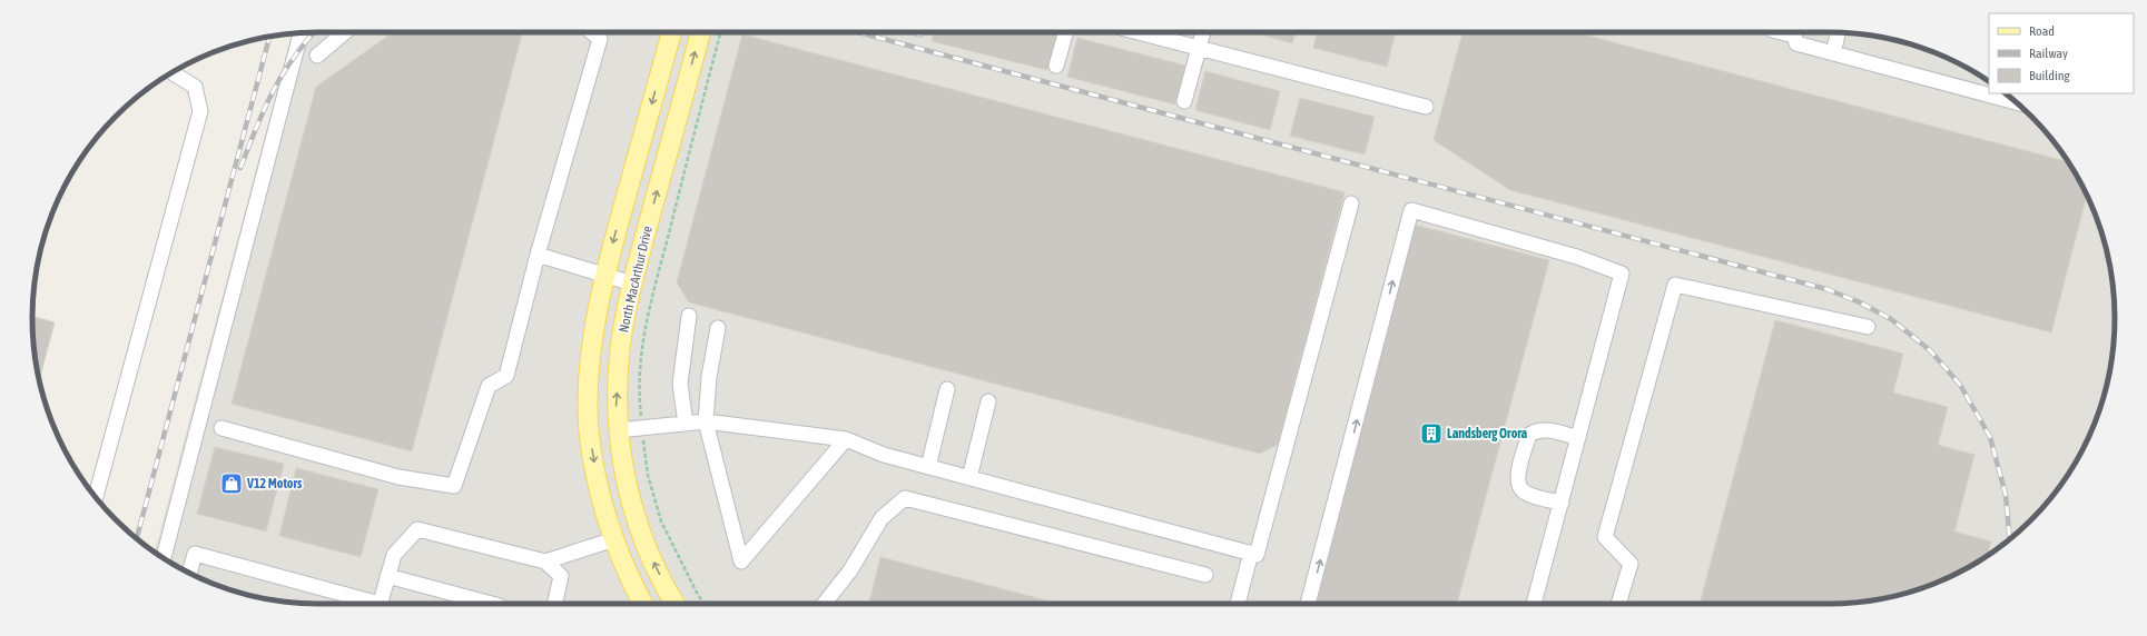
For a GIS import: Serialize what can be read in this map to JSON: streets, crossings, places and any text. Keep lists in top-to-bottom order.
{
  "streets": {
    "main road": ["North MacArthur Drive"]
  },
  "places": {
    "building": ["Landsberg Orora"],
    "shop": ["V12 Motors"]
  },
  "legend": ["Road", "Railway", "Building"]
}
